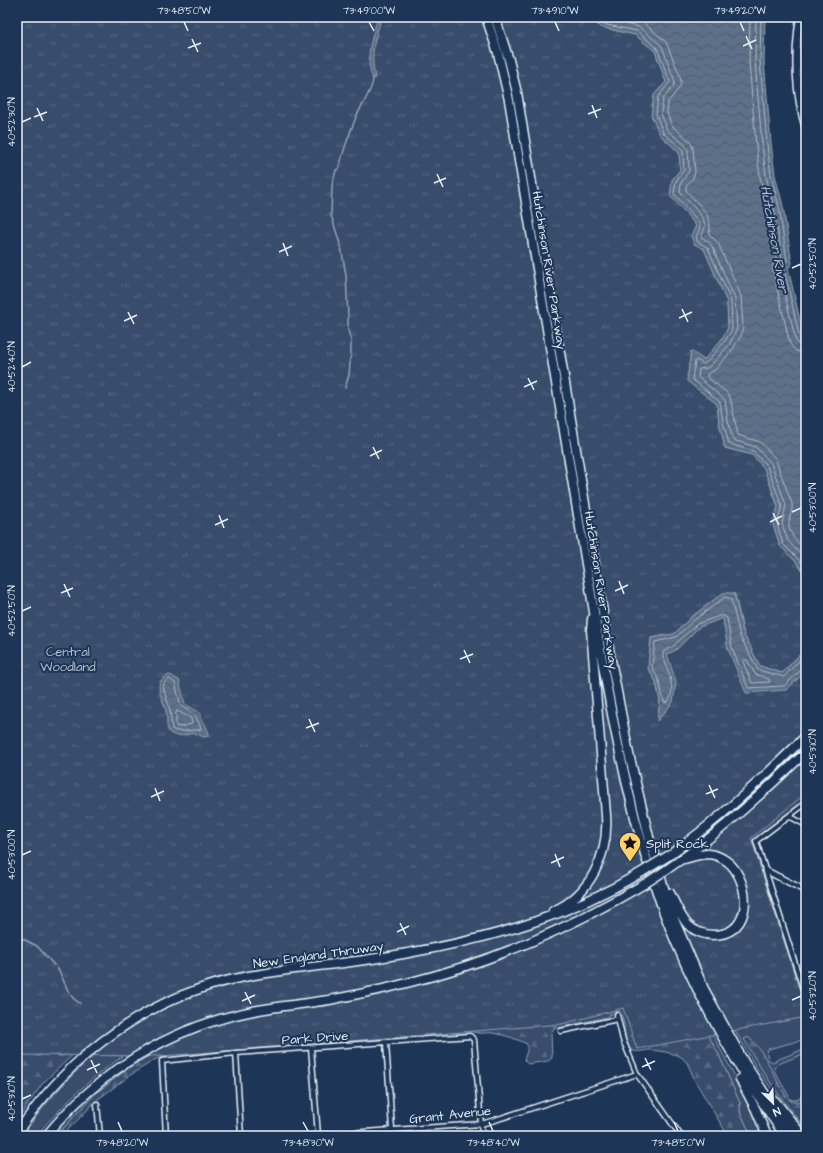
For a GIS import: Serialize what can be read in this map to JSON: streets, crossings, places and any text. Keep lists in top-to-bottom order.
{
  "streets": {
    "highway": ["Hutchinson River Parkway", "New England Thruway"],
    "street": ["Park Drive", "Grant Avenue"]
  },
  "crossings": [
    ["Park Drive", "Grant Avenue"]
  ],
  "water": ["Hutchinson River"],
  "parks": ["Central Woodland"],
  "places": {
    "place": ["Split Rock"]
  },
  "north": "bottom right",
  "coordinates": [
    "73°48'50\"W",
    "73°49'00\"W",
    "73°49'10\"W",
    "73°49'20\"W",
    "40°52'30\"N",
    "40°52'50\"N",
    "40°52'40\"N",
    "40°53'00\"N",
    "40°53'10\"N",
    "40°53'20\"N",
    "73°48'20\"W",
    "73°48'30\"W",
    "73°48'40\"W"
  ]
}
